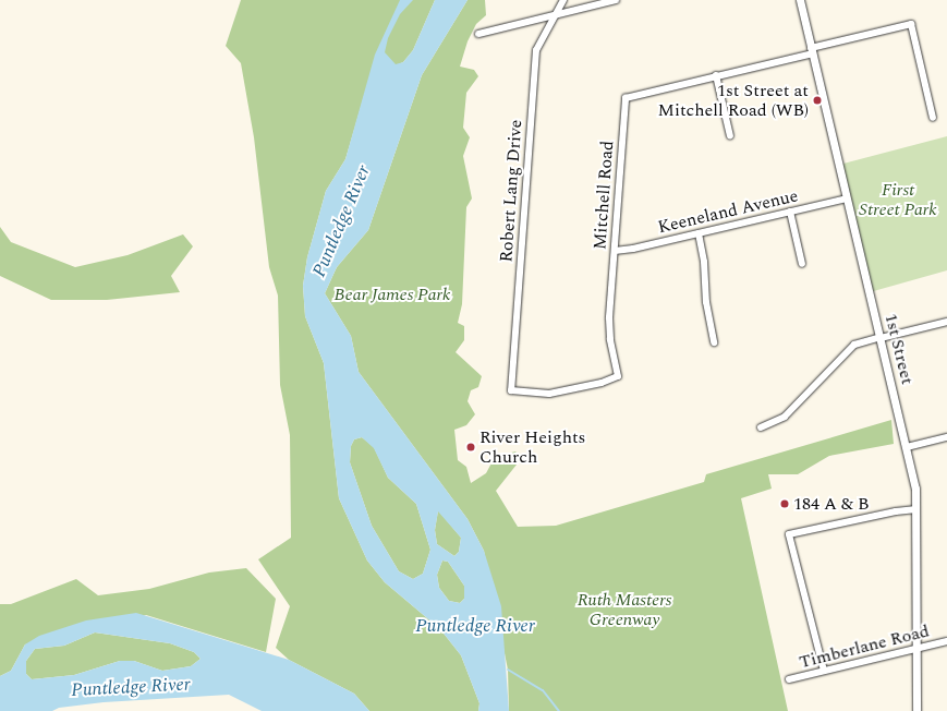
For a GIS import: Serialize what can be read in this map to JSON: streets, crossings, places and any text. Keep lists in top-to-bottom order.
{
  "streets": {
    "street": [
      "Robert Lang Drive",
      "Mitchell Road",
      "Keeneland Avenue",
      "1st Street",
      "Timberlane Road"
    ]
  },
  "crossings": [
    ["Robert Lang Drive", "Mitchell Road"],
    ["Mitchell Road", "Keeneland Avenue"],
    ["Mitchell Road", "1st Street"],
    ["Keeneland Avenue", "1st Street"],
    ["1st Street", "Timberlane Road"]
  ],
  "water": ["Puntledge River"],
  "parks": ["First Street Park", "Bear James Park", "Ruth Masters Greenway"],
  "places": ["1st Street at Mitchell Road (WB)", "River Heights Church", "184 A & B"]
}
